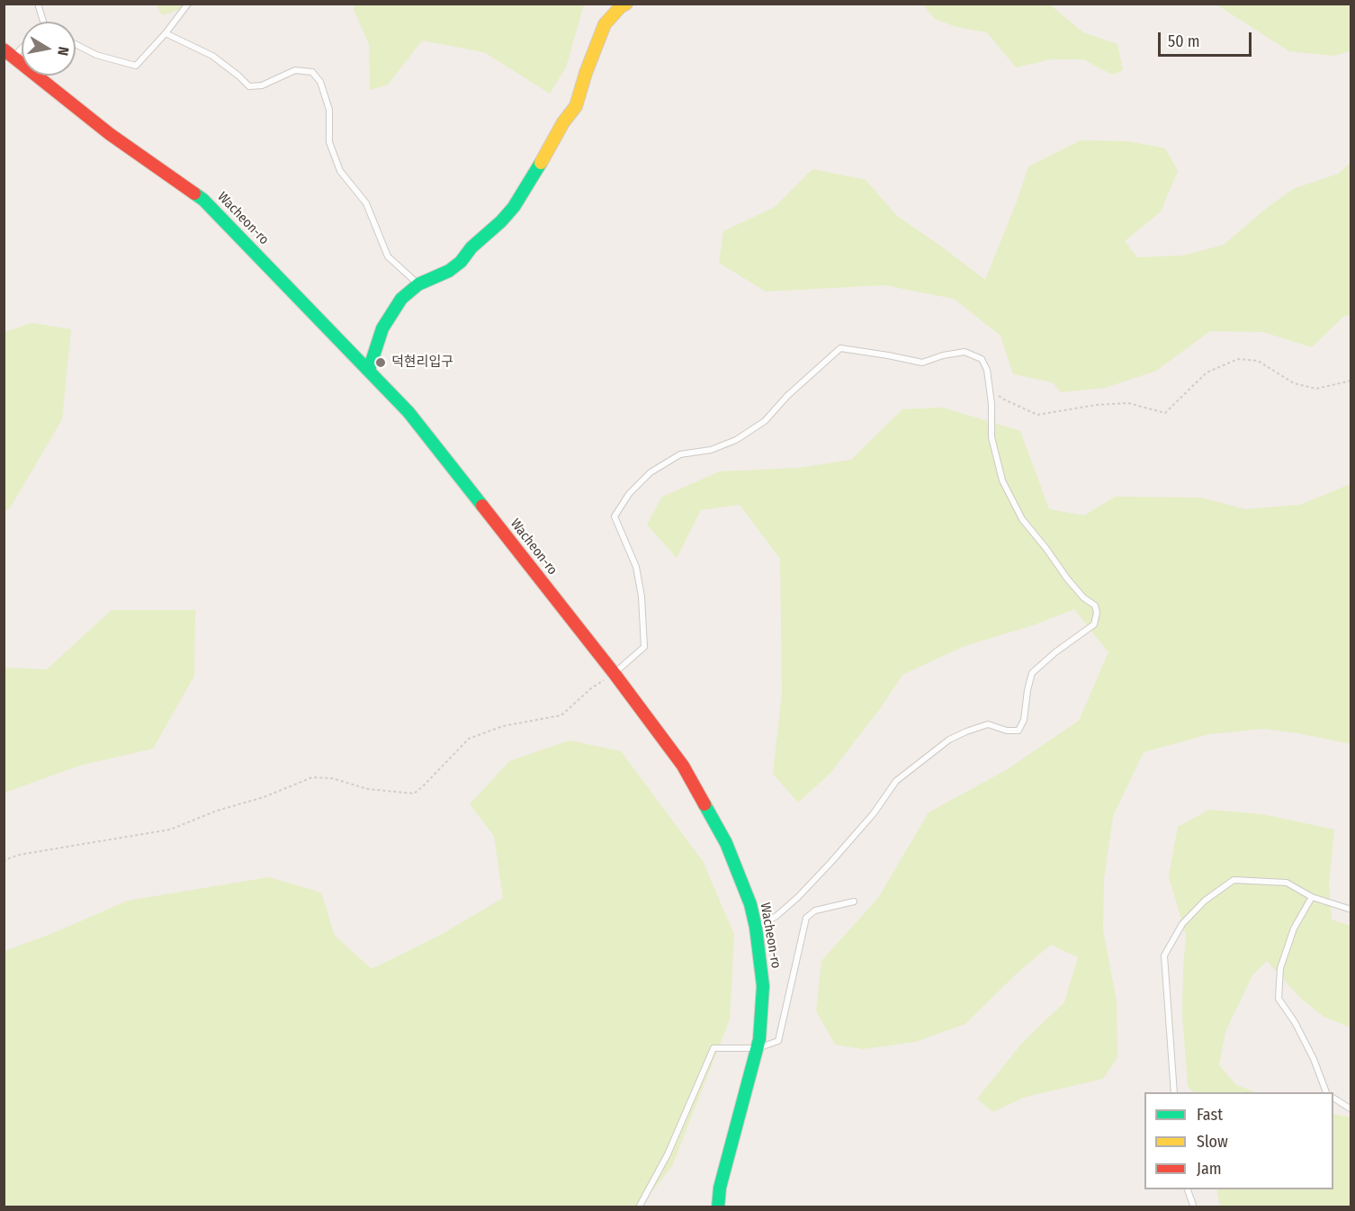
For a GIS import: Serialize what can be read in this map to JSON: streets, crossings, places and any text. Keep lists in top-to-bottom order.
{
  "streets": {
    "street": ["Wacheon-ro"]
  },
  "places": ["덕현리입구"],
  "legend": ["Fast", "Slow", "Jam"],
  "scale_bar": "50 m",
  "north": "right"
}
